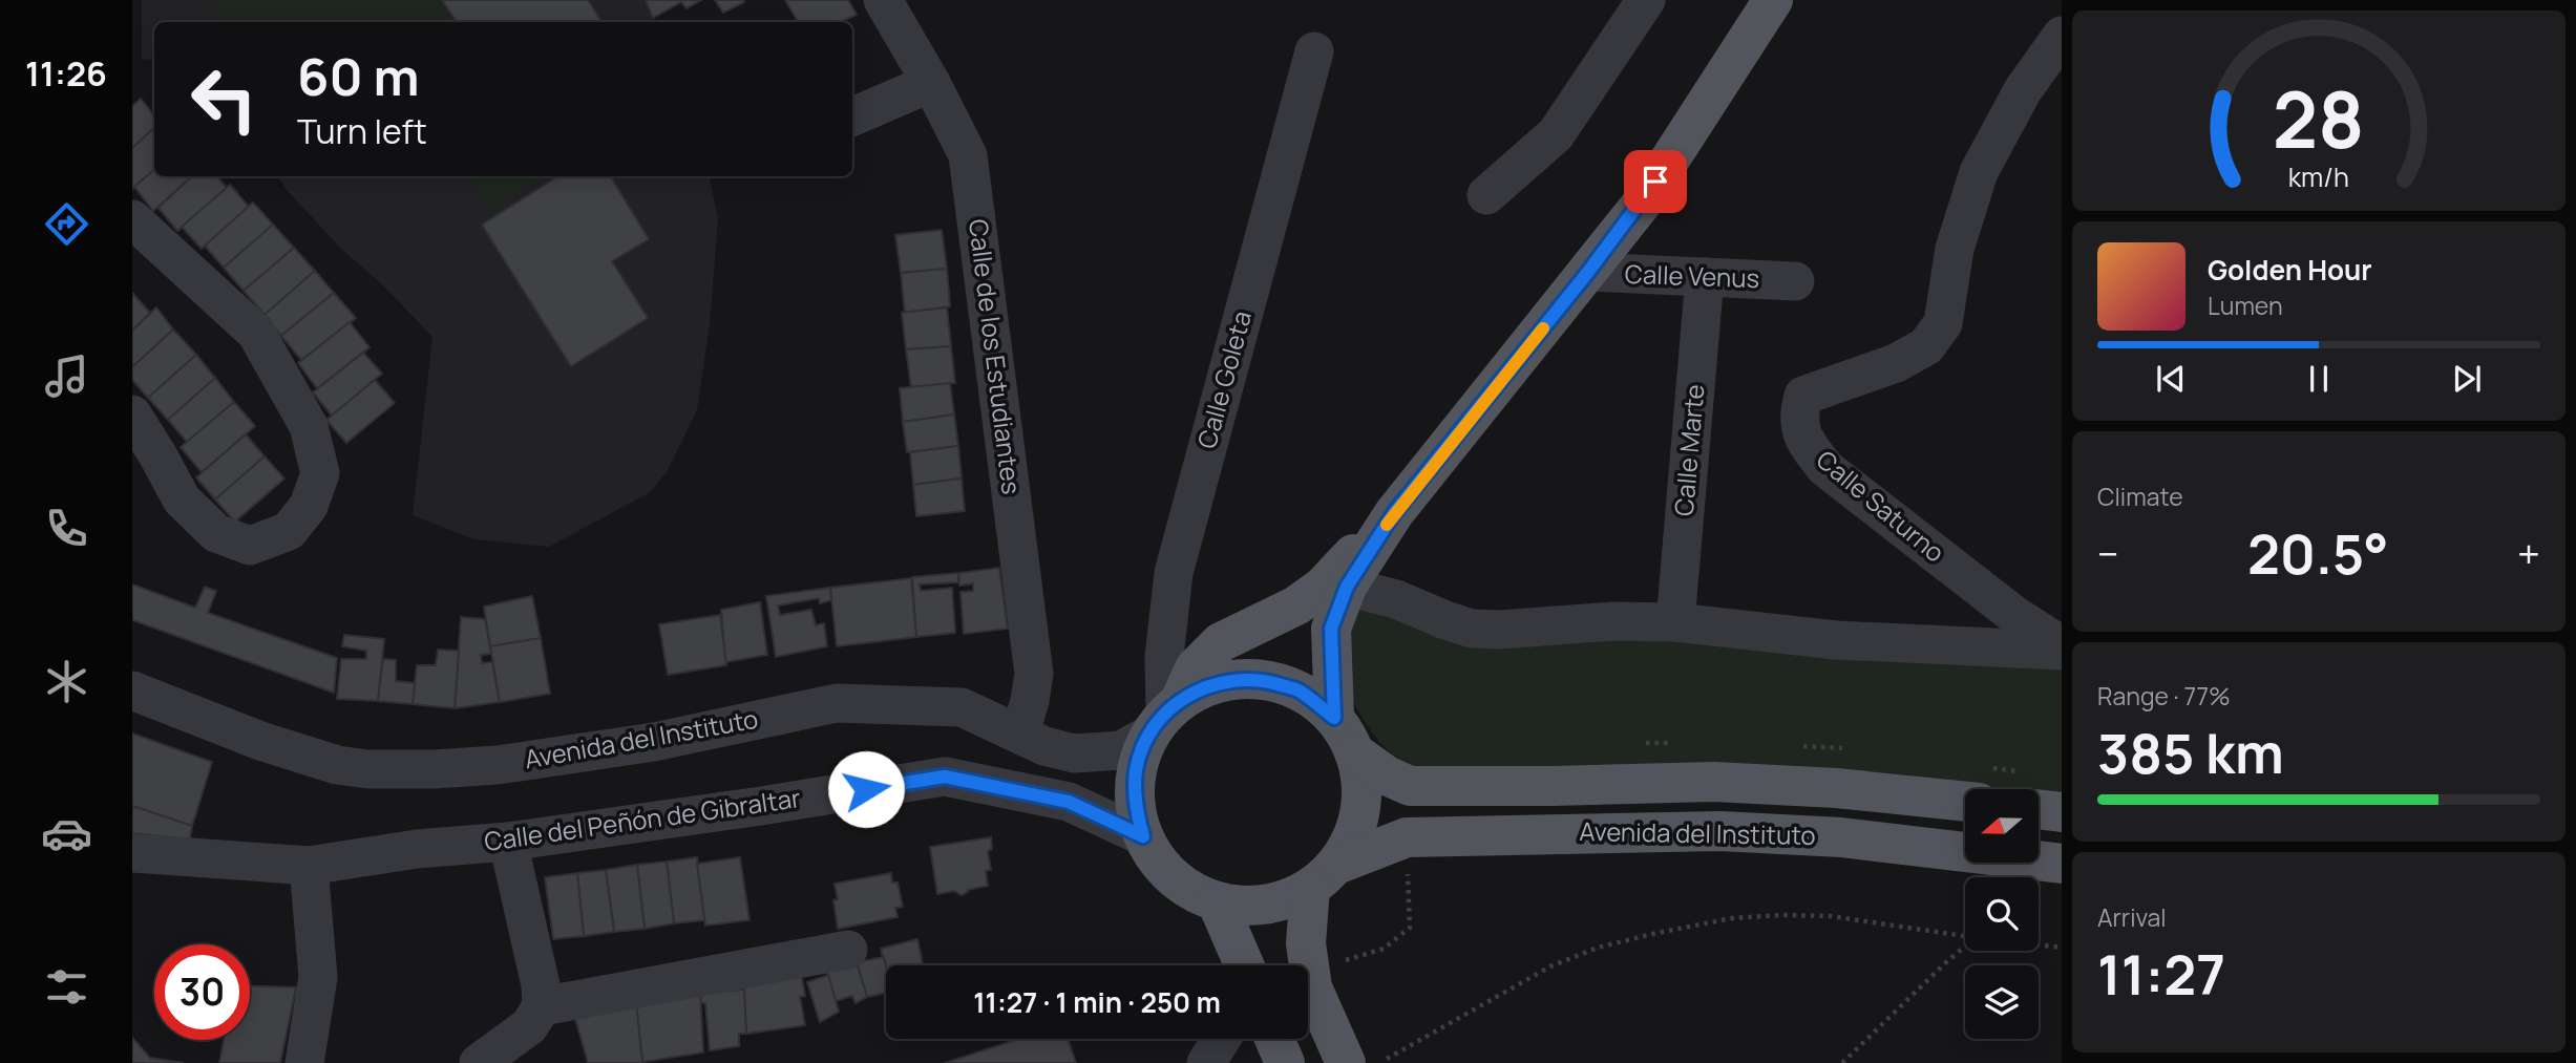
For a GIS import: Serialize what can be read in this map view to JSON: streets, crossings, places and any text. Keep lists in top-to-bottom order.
{
  "streets": {
    "main road": ["Avenida del Instituto"],
    "street": [
      "Calle Venus",
      "Calle de los Estudiantes",
      "Calle Goleta",
      "Calle Marte",
      "Calle Saturno",
      "Calle del Peñón de Gibraltar"
    ]
  },
  "crossings": [
    ["Calle Venus", "Calle Marte"],
    ["Calle de los Estudiantes", "Avenida del Instituto"],
    ["Calle Goleta", "Avenida del Instituto"],
    ["Calle Goleta", "Calle del Peñón de Gibraltar"],
    ["Avenida del Instituto", "Calle del Peñón de Gibraltar"]
  ],
  "north": "left",
  "page": {
    "tabs": "11:26",
    "turn": ["60 m", "Turn left"],
    "song": ["Golden Hour", "Lumen"],
    "tile": [
      "Climate",
      ["Range · 77%", "385 km"],
      ["Arrival", "11:27"]
    ],
    "heat": ["−", "20.5°", "+"],
    "limit": "30",
    "trip": "11:27 · 1 min · 250 m",
    "gauge": ["28", "km/h"]
  }
}
